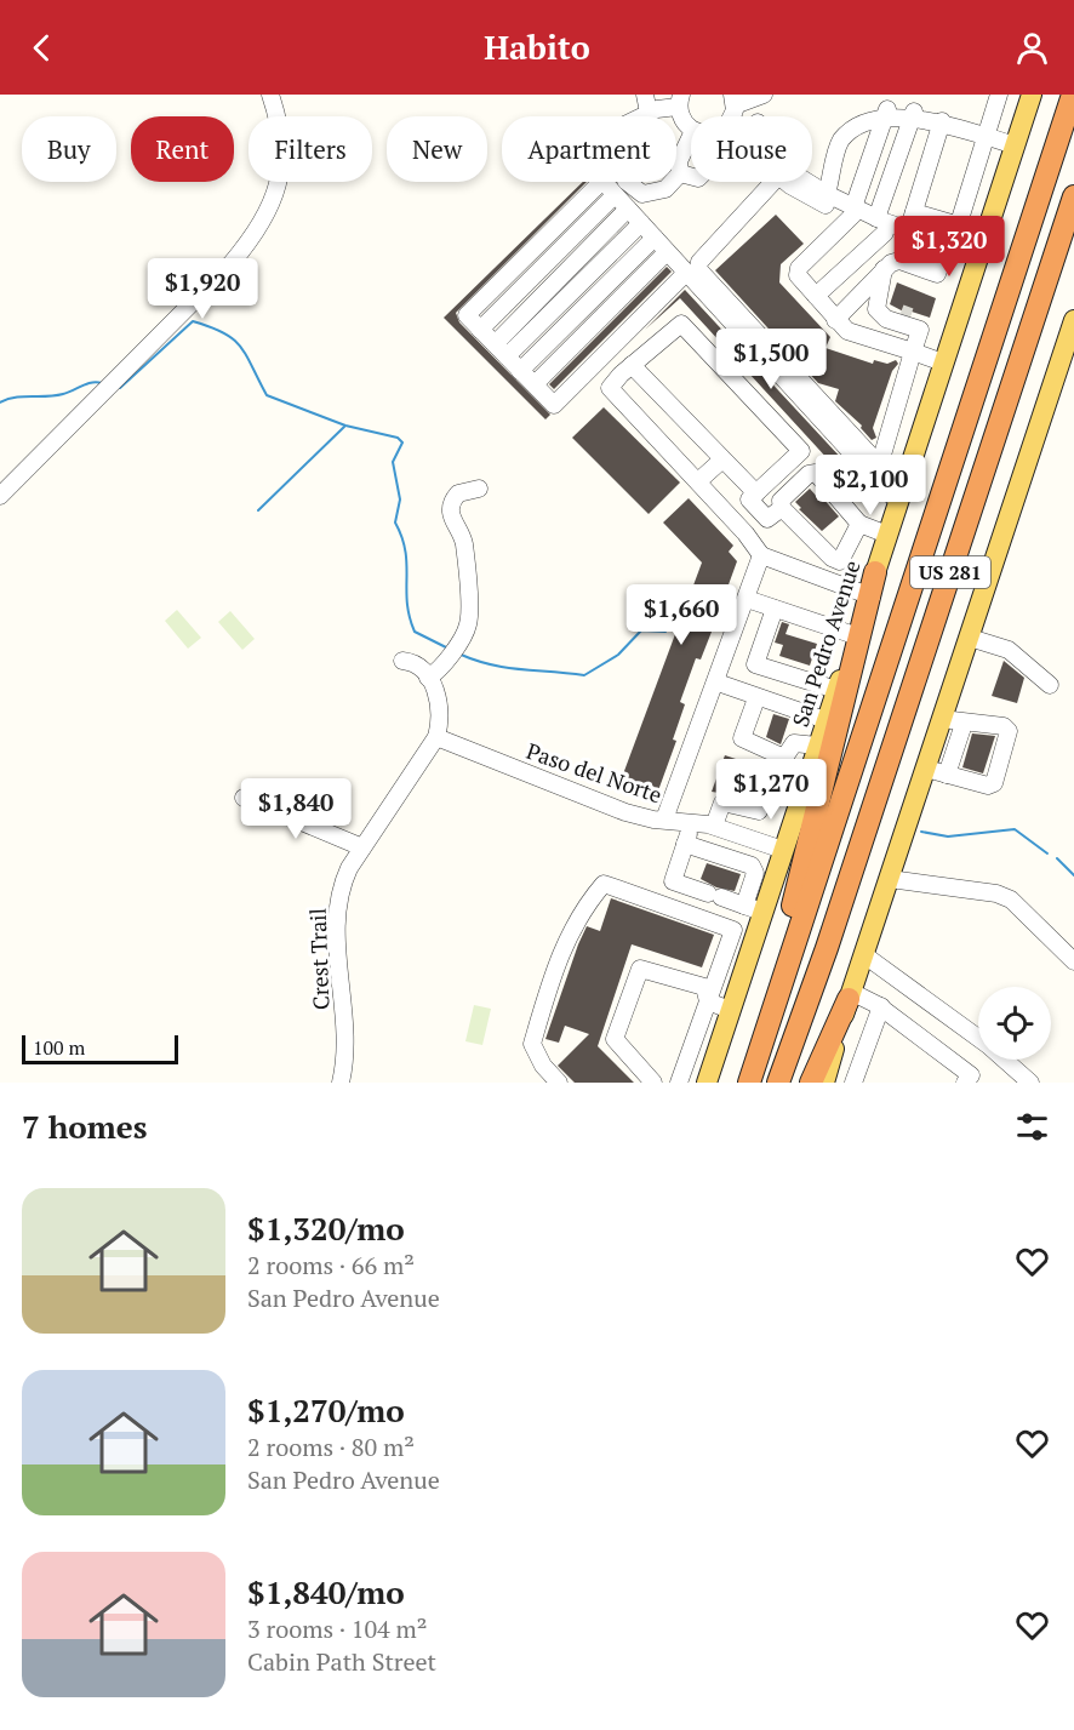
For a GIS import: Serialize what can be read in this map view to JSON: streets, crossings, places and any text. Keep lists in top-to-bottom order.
{
  "streets": {
    "highway": ["US 281"],
    "main road": ["San Pedro Avenue"],
    "street": ["Paso del Norte", "Crest Trail"]
  },
  "crossings": [
    ["San Pedro Avenue", "Paso del Norte"],
    ["Paso del Norte", "Crest Trail"]
  ],
  "scale_bar": "100 m",
  "page": {
    "header": "Habito",
    "chip": [
      "Buy",
      "Rent",
      "Filters",
      "New",
      "Apartment",
      "House"
    ],
    "price": [
      "$1,320",
      "$1,920",
      "$1,500",
      "$2,100",
      "$1,660",
      "$1,270",
      "$1,840"
    ],
    "scale": "100 m",
    "heading": "7 homes",
    "list": [
      {
        "name": "$1,320/mo",
        "note": "2 rooms · 66 m² · San Pedro Avenue"
      },
      {
        "name": "$1,270/mo",
        "note": "2 rooms · 80 m² · San Pedro Avenue"
      },
      {
        "name": "$1,840/mo",
        "note": "3 rooms · 104 m² · Cabin Path Street"
      }
    ]
  }
}
